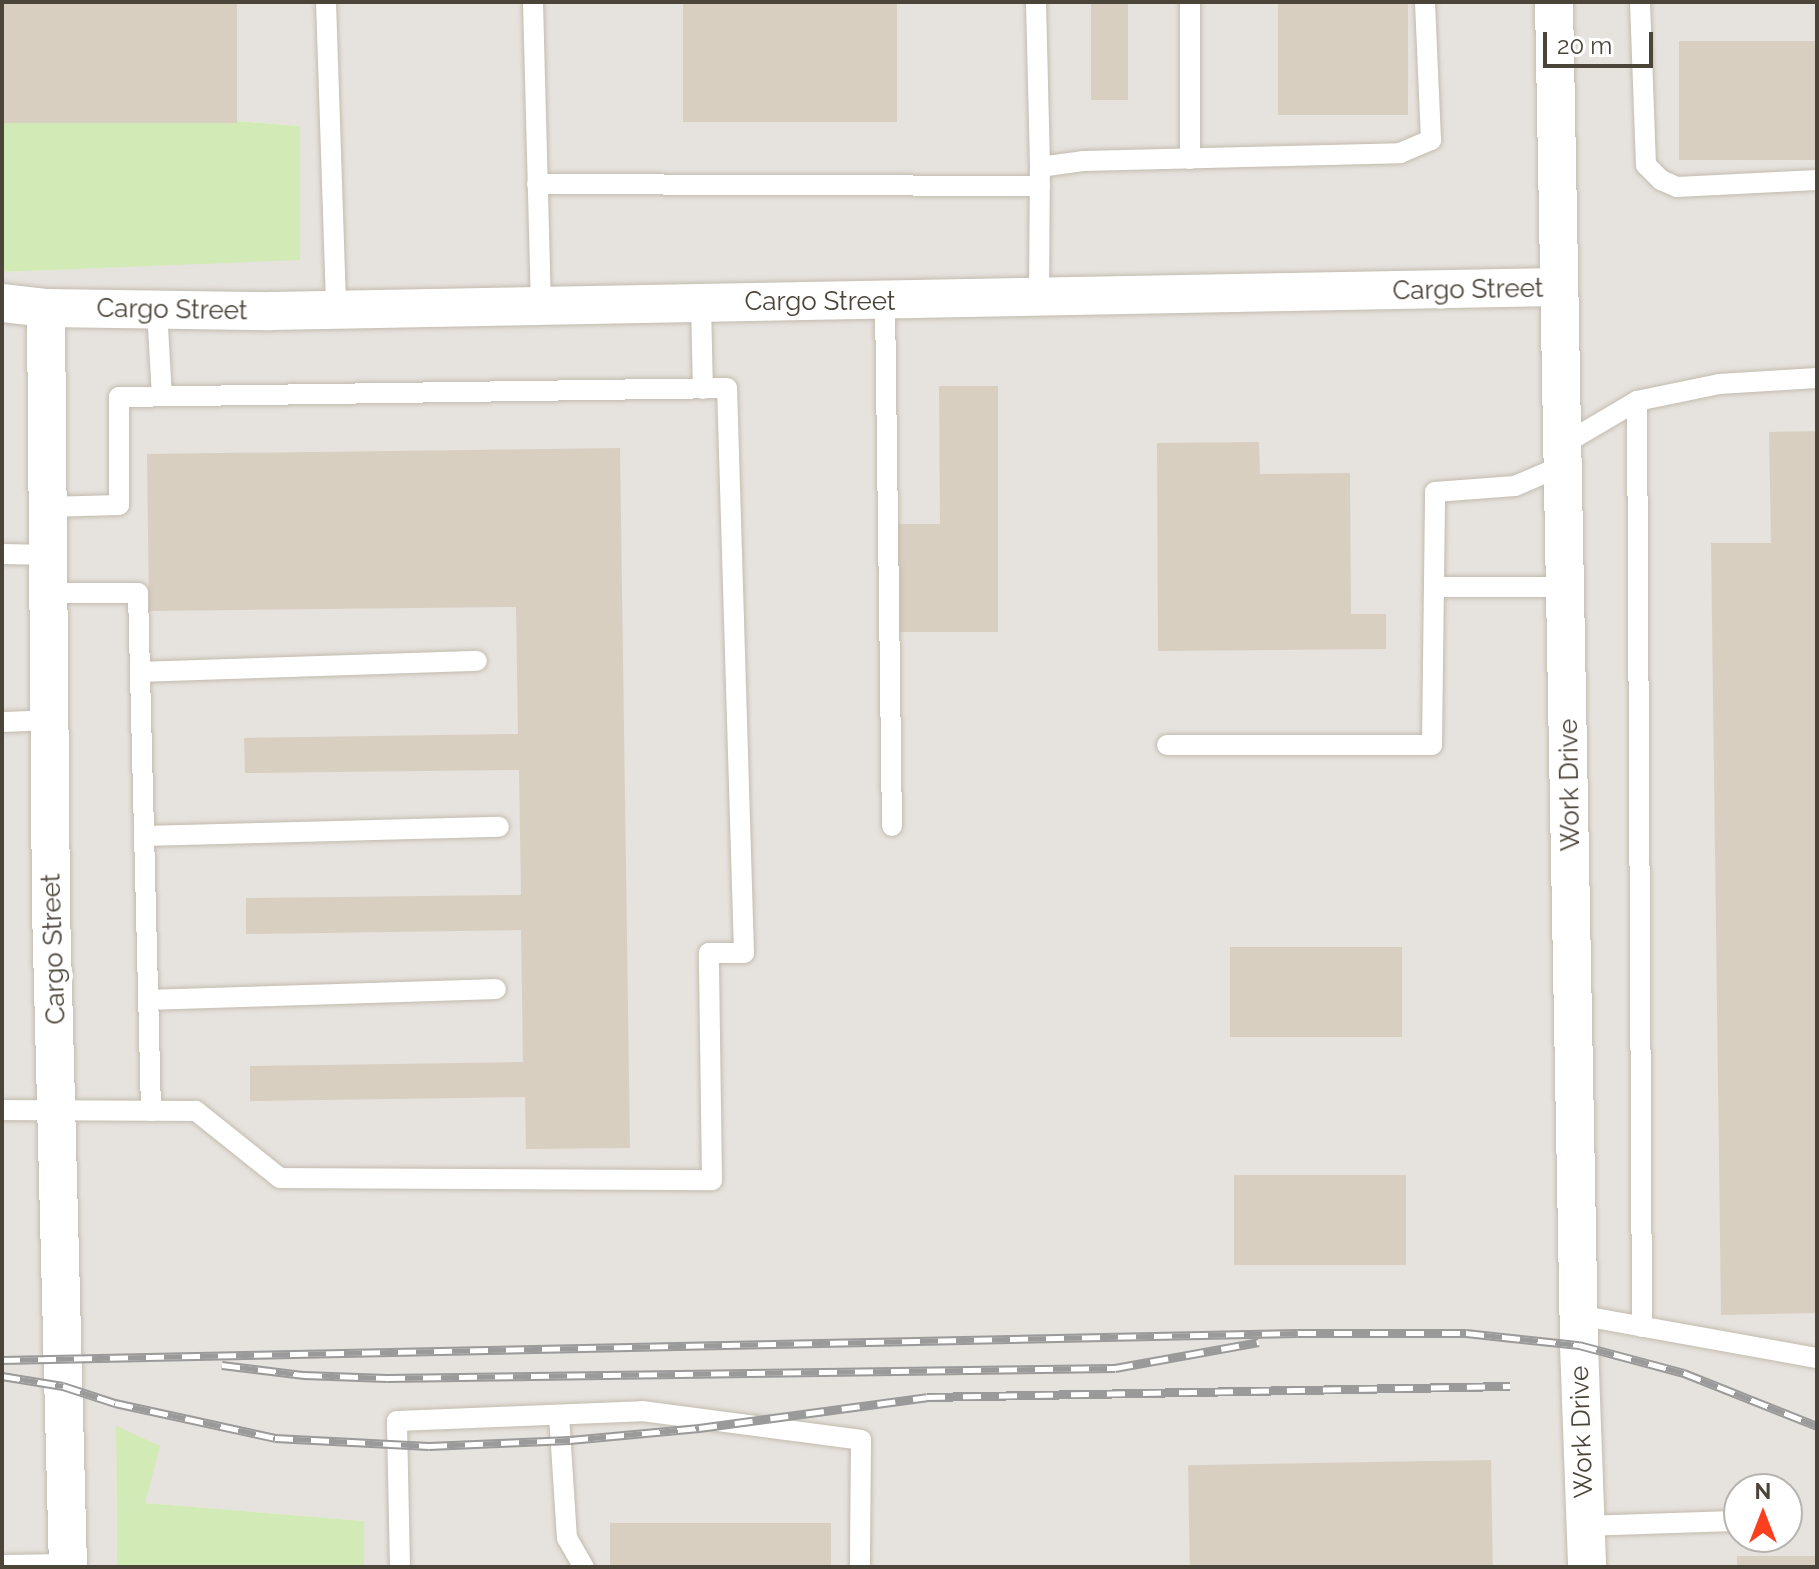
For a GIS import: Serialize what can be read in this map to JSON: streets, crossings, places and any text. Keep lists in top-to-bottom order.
{
  "streets": {
    "street": ["Cargo Street", "Work Drive"]
  },
  "crossings": [
    ["Cargo Street", "Work Drive"]
  ],
  "scale_bar": "20 m",
  "north": "top"
}
